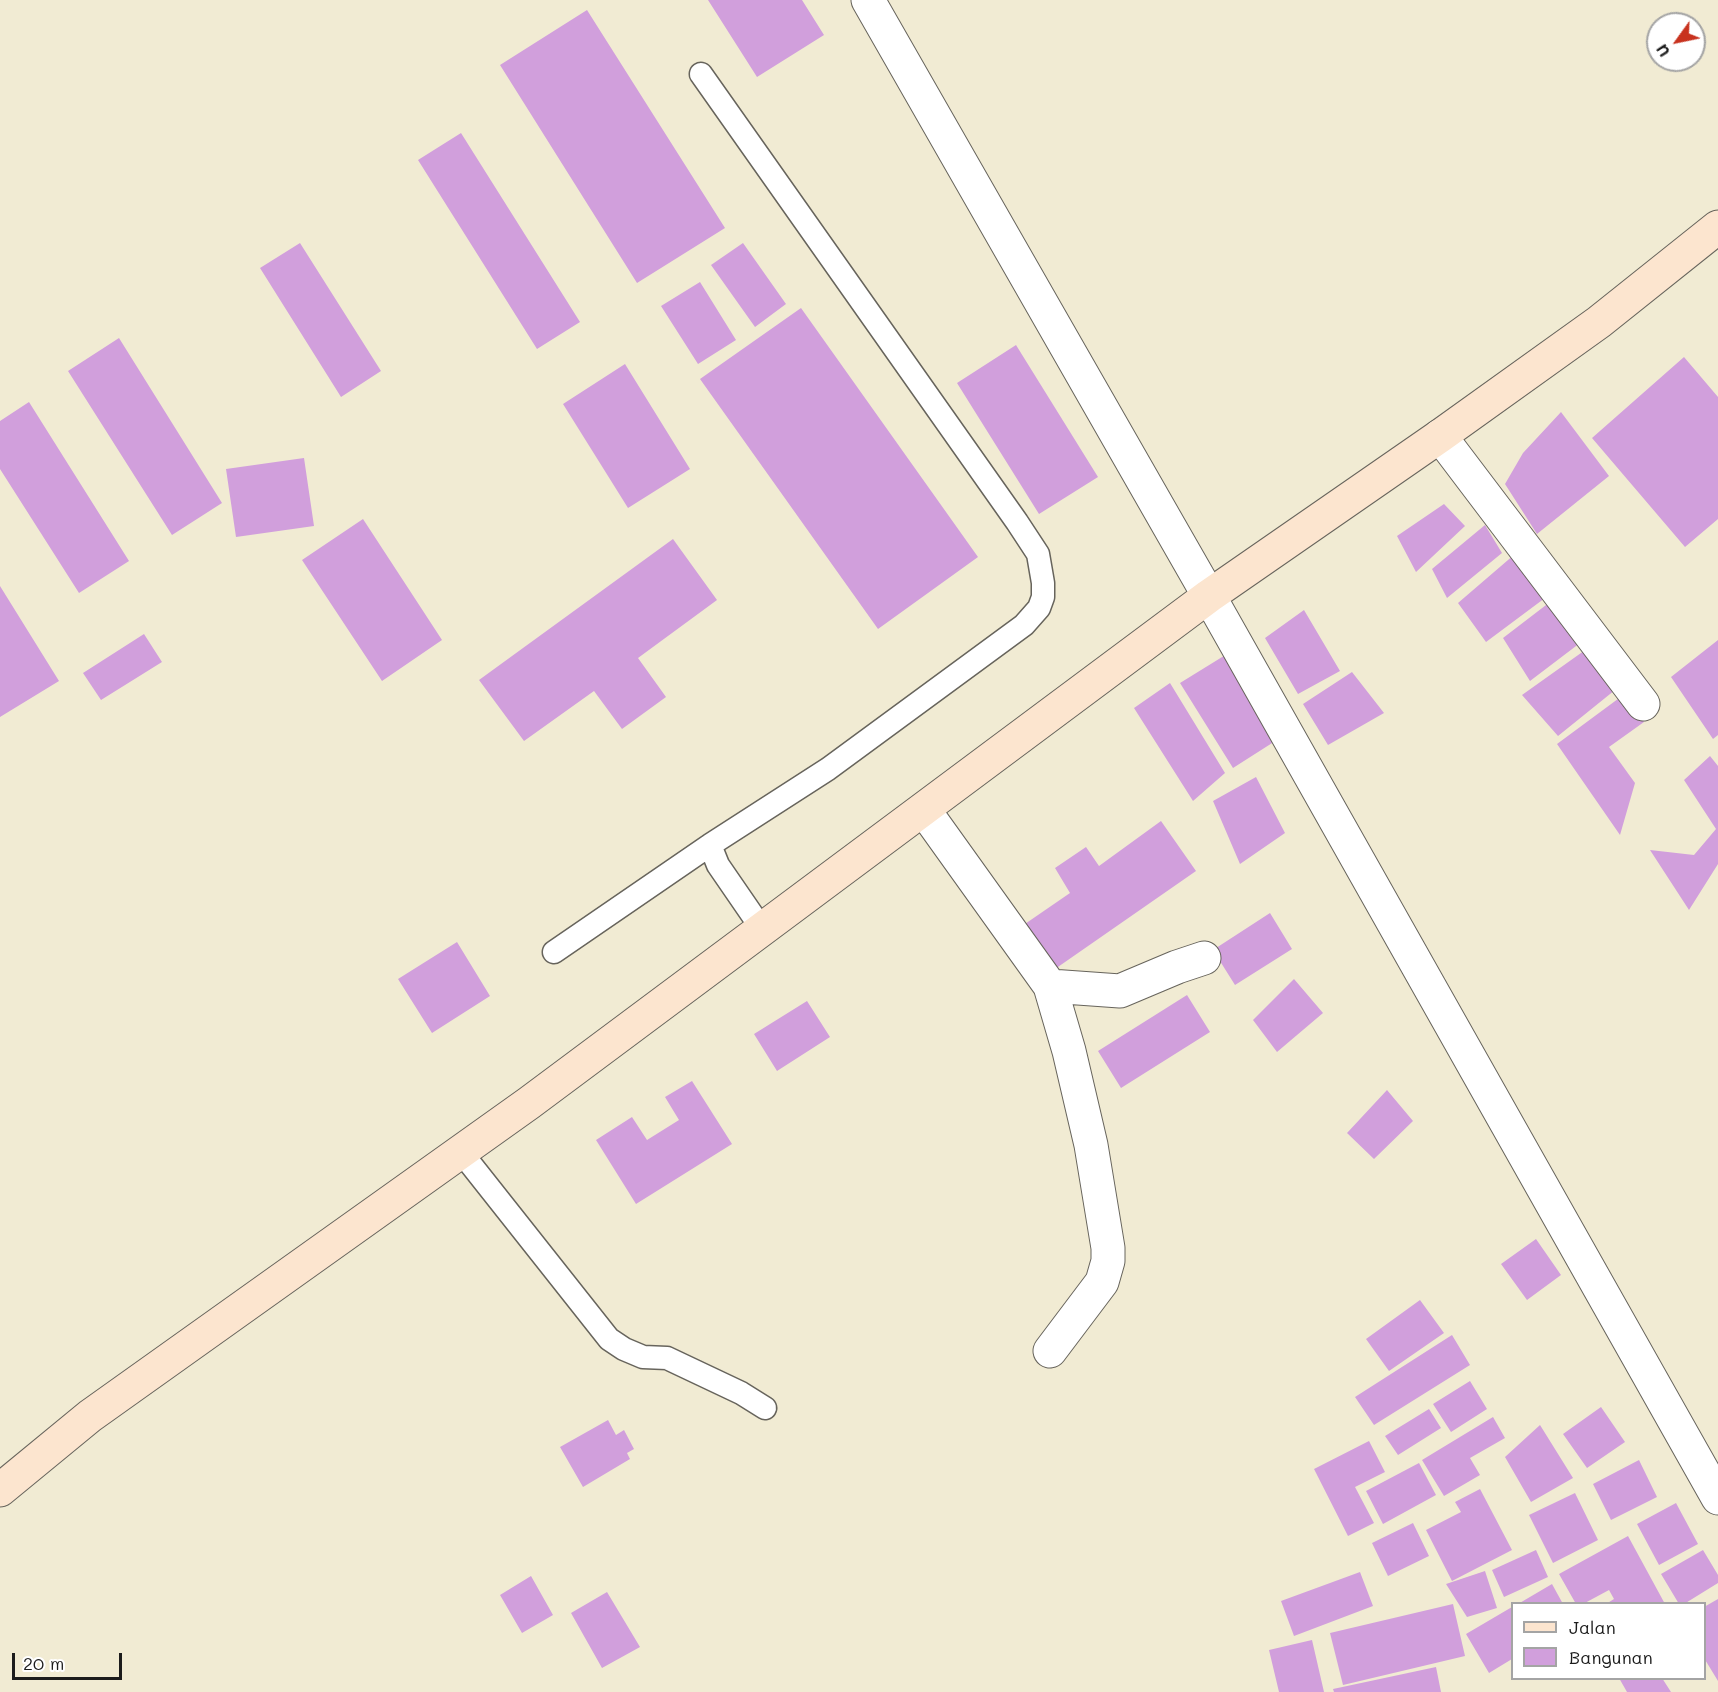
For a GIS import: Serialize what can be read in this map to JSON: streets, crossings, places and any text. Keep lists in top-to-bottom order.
{
  "legend": ["Jalan", "Bangunan"],
  "scale_bar": "20 m",
  "north": "bottom left"
}
